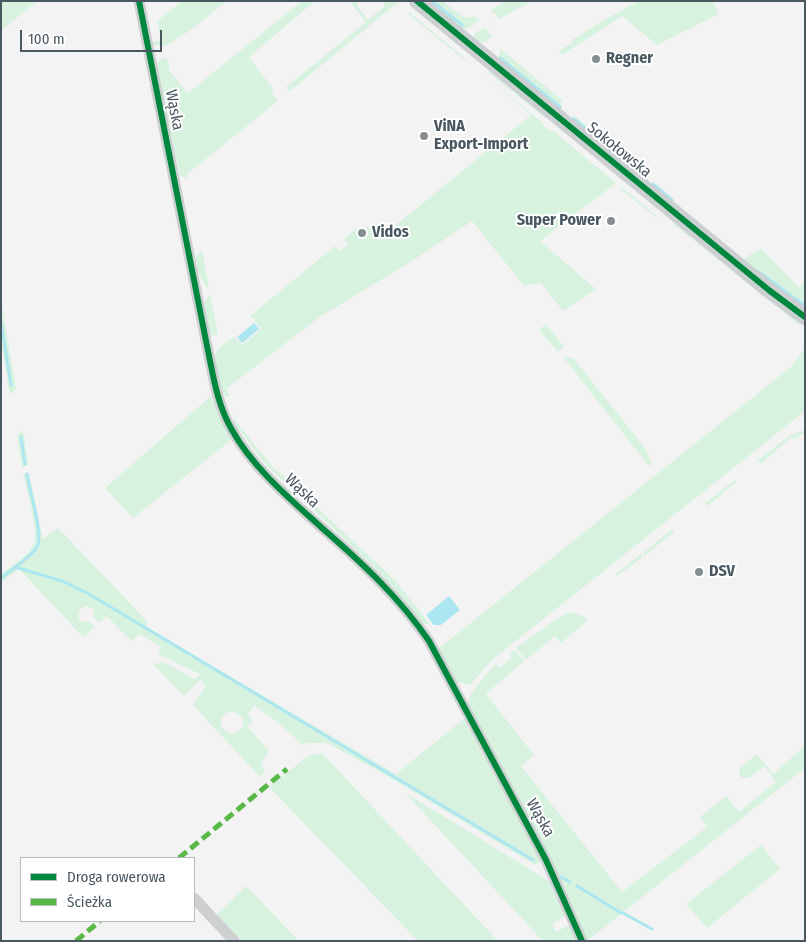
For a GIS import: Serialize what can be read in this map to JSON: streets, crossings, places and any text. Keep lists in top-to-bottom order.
{
  "streets": {
    "street": ["Wąska", "Sokołowska"]
  },
  "places": [
    "Regner",
    "ViNA Export-Import",
    "Super Power",
    "Vidos",
    "DSV"
  ],
  "legend": ["Droga rowerowa", "Ścieżka"],
  "scale_bar": "100 m"
}
